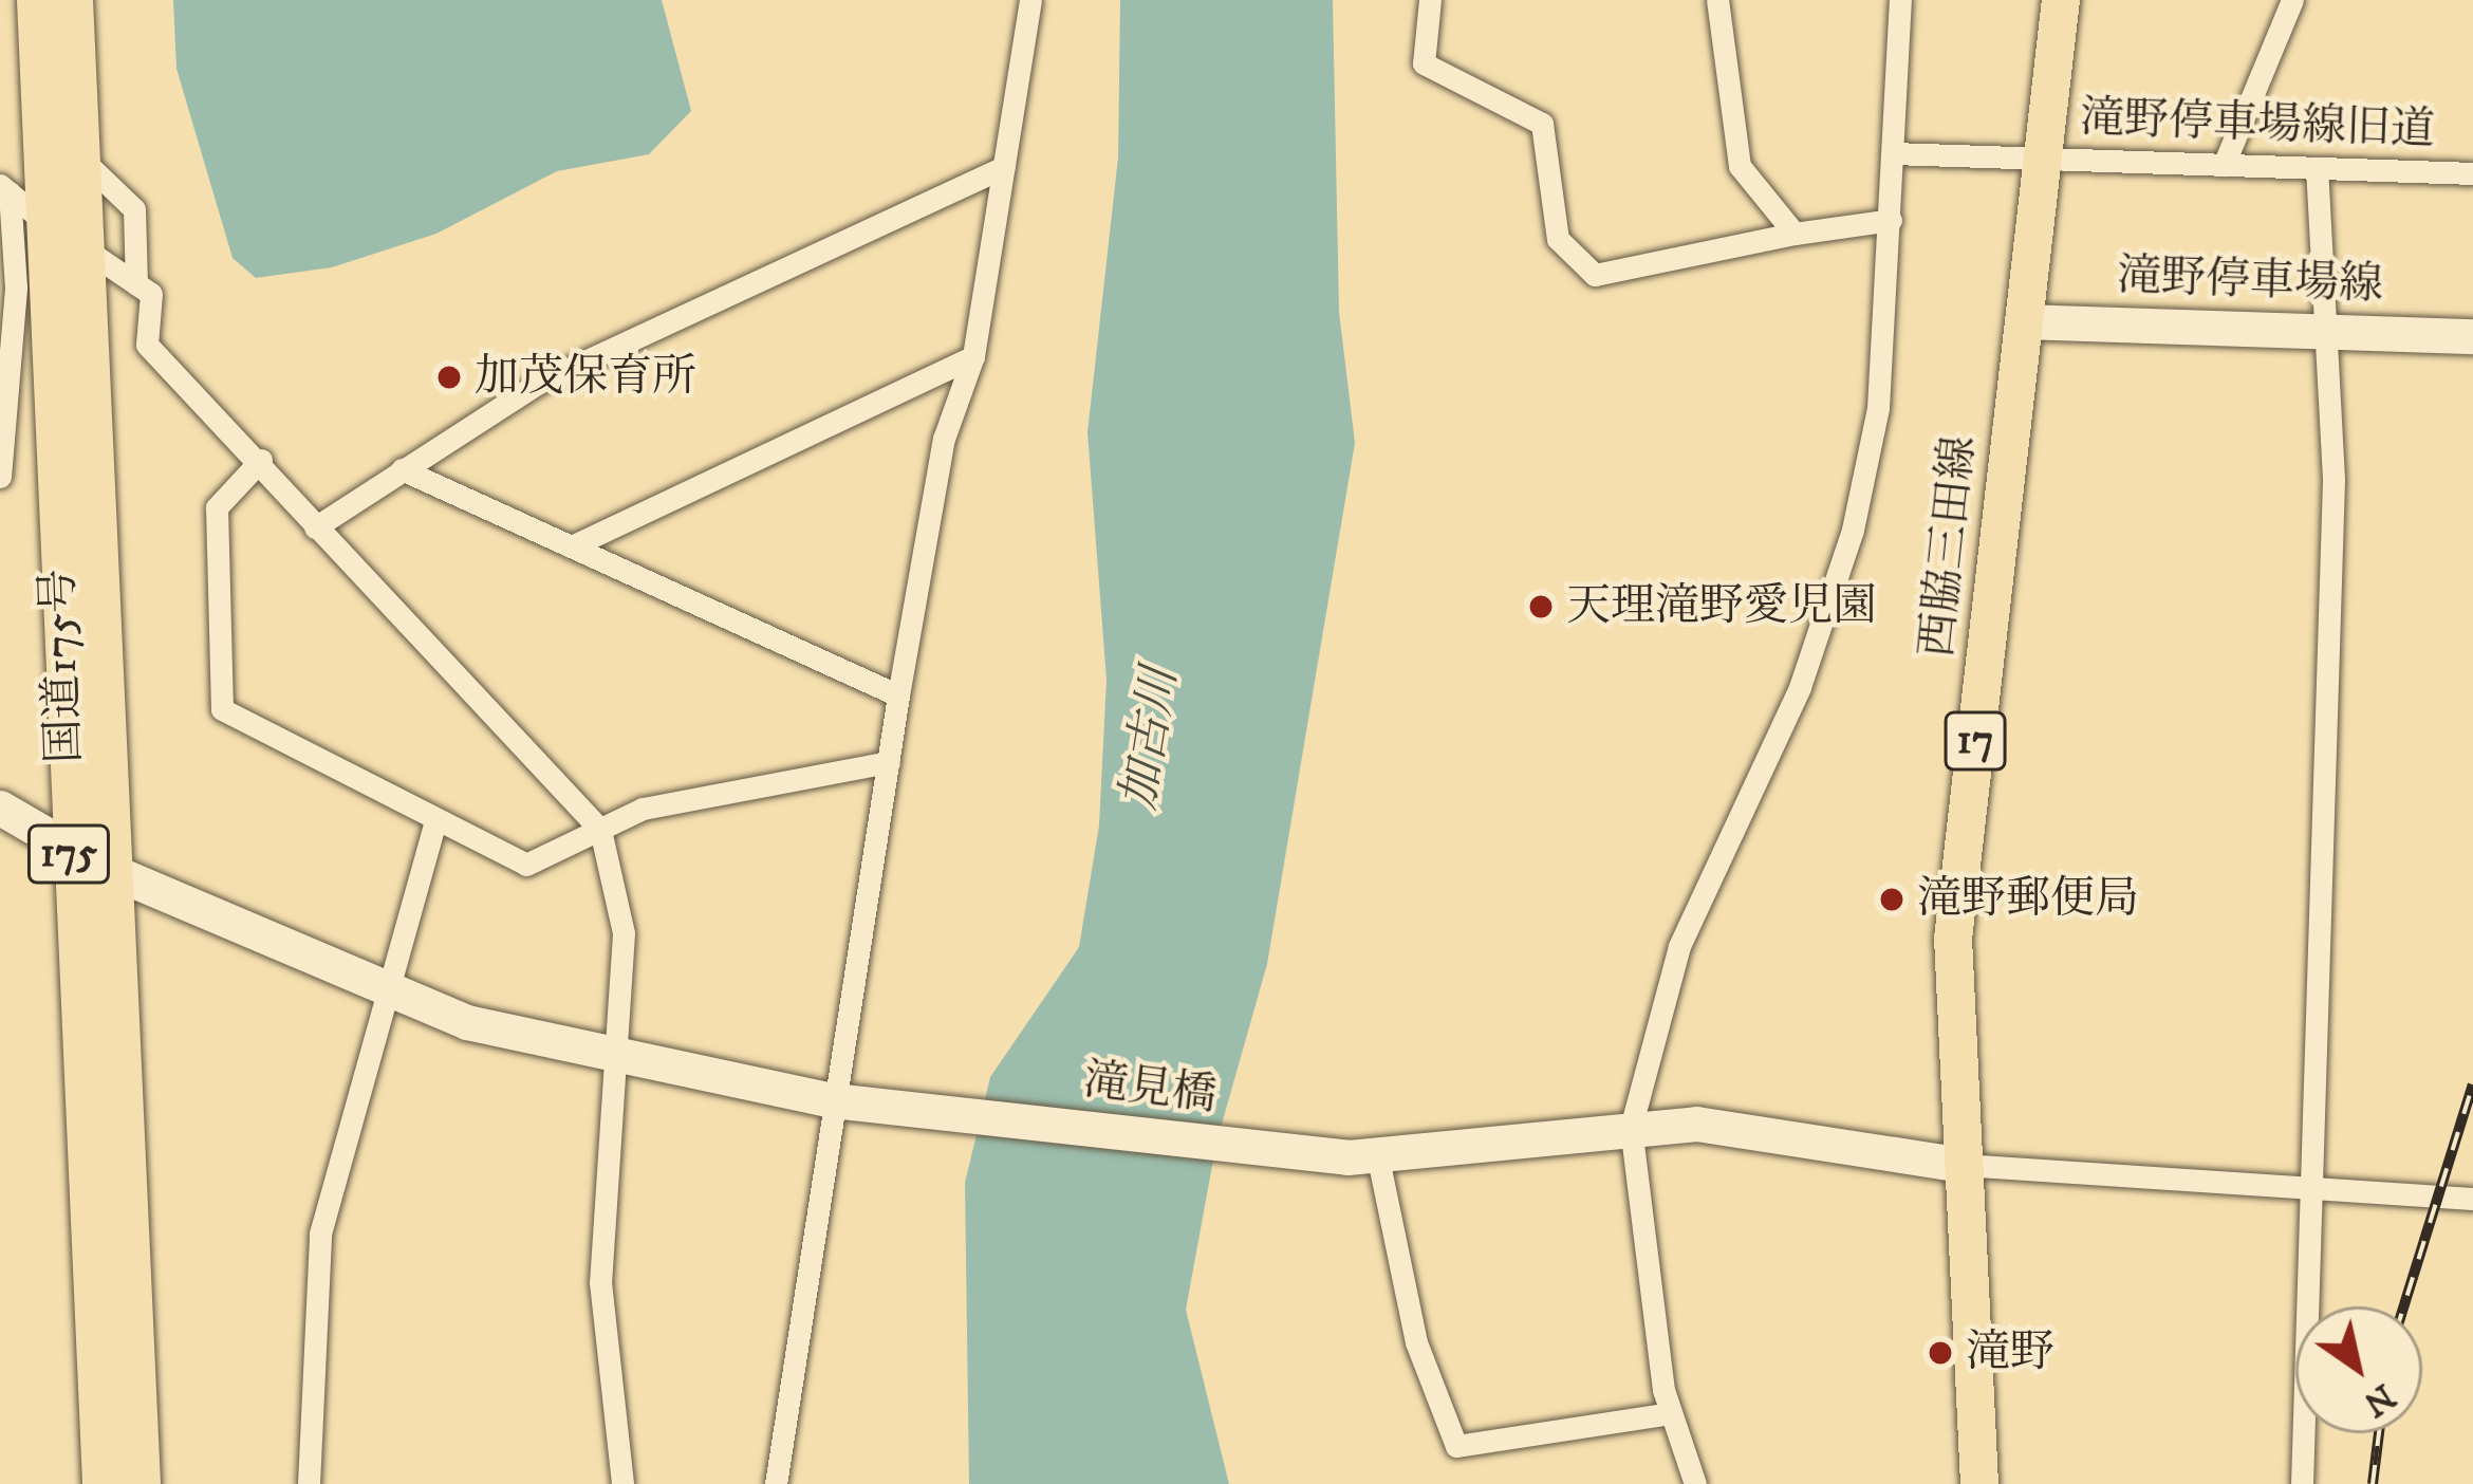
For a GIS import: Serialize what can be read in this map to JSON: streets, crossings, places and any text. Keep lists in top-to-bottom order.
{
  "streets": {
    "highway": ["国道175号", "175"],
    "main road": ["西脇三田線", "17"],
    "street": ["滝野停車場線旧道", "滝野停車場線", "滝見橋"]
  },
  "crossings": [
    ["滝野停車場線旧道", "西脇三田線"],
    ["滝野停車場線", "西脇三田線"],
    ["西脇三田線", "滝見橋"],
    ["国道175号", "滝見橋"]
  ],
  "water": ["加古川"],
  "places": [
    "加茂保育所",
    "天理滝野愛児園",
    "滝野郵便局",
    "滝野"
  ],
  "north": "bottom right"
}
